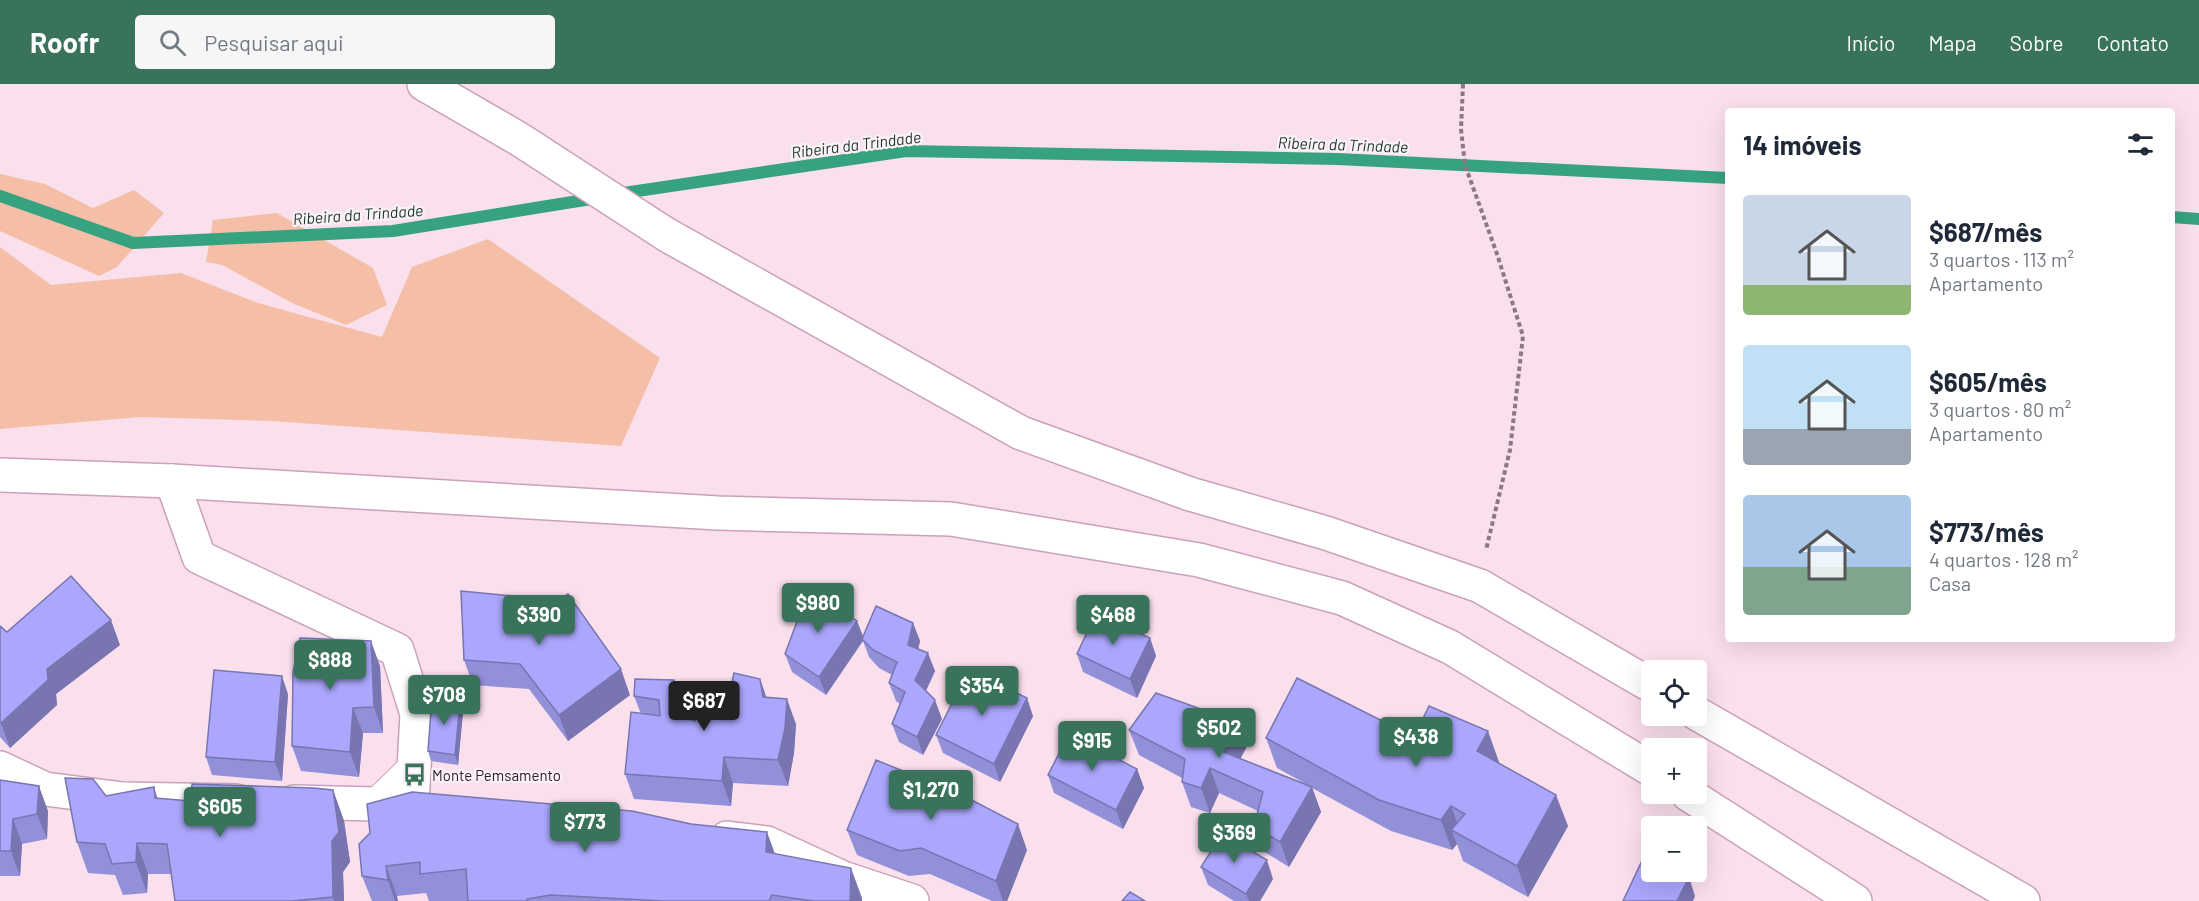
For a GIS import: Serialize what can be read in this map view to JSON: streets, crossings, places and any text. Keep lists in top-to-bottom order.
{
  "water": ["Ribeira da Trindade"],
  "places": {
    "bus stop": ["Monte Pemsamento"]
  },
  "page": {
    "header": "Roofr",
    "search": "Pesquisar aqui",
    "nav": [
      "Início",
      "Mapa",
      "Sobre",
      "Contato"
    ],
    "heading": "14 imóveis",
    "list": [
      {
        "name": "$687/mês",
        "note": "3 quartos · 113 m² · Apartamento"
      },
      {
        "name": "$605/mês",
        "note": "3 quartos · 80 m² · Apartamento"
      },
      {
        "name": "$773/mês",
        "note": "4 quartos · 128 m² · Casa"
      }
    ],
    "price": [
      "$980",
      "$390",
      "$468",
      "$888",
      "$354",
      "$708",
      "$687",
      "$502",
      "$438",
      "$915",
      "$1,270",
      "$605",
      "$773",
      "$369"
    ],
    "map_buttons": ["+", "−"]
  }
}
